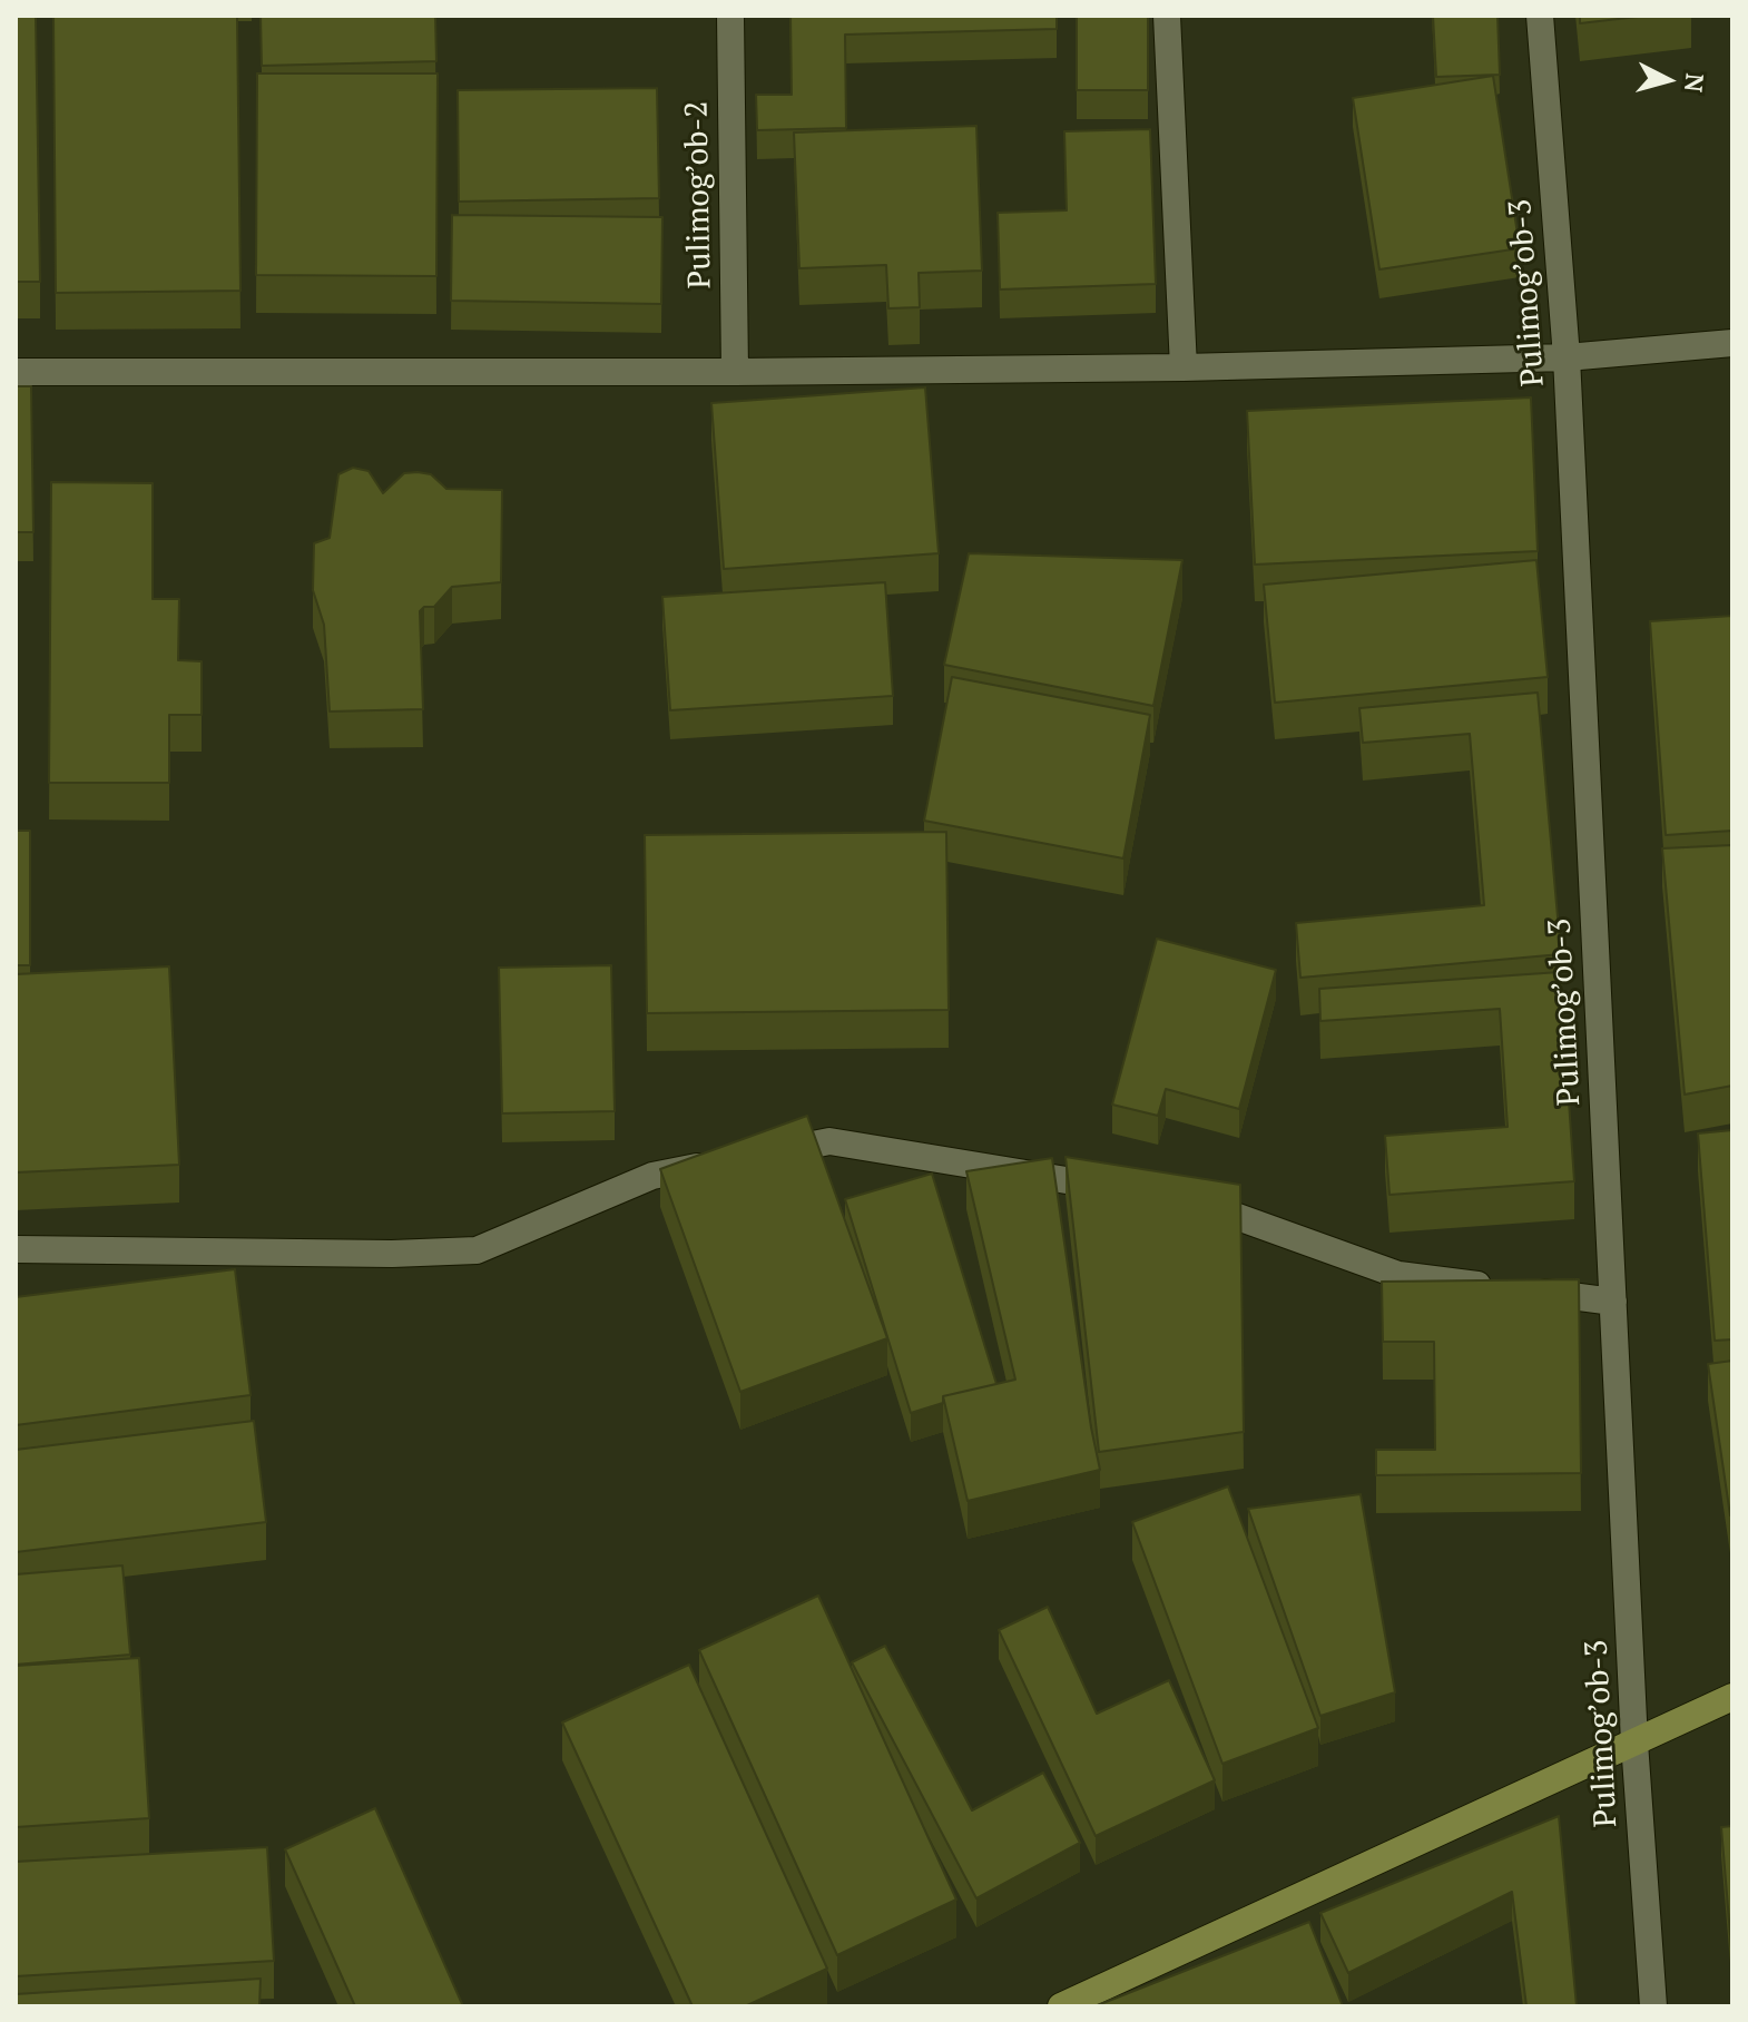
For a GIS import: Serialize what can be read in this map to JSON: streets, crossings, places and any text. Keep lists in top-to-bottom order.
{
  "streets": {
    "street": ["Pulimog’ob-2", "Pulimog’ob-3"]
  },
  "north": "right"
}
